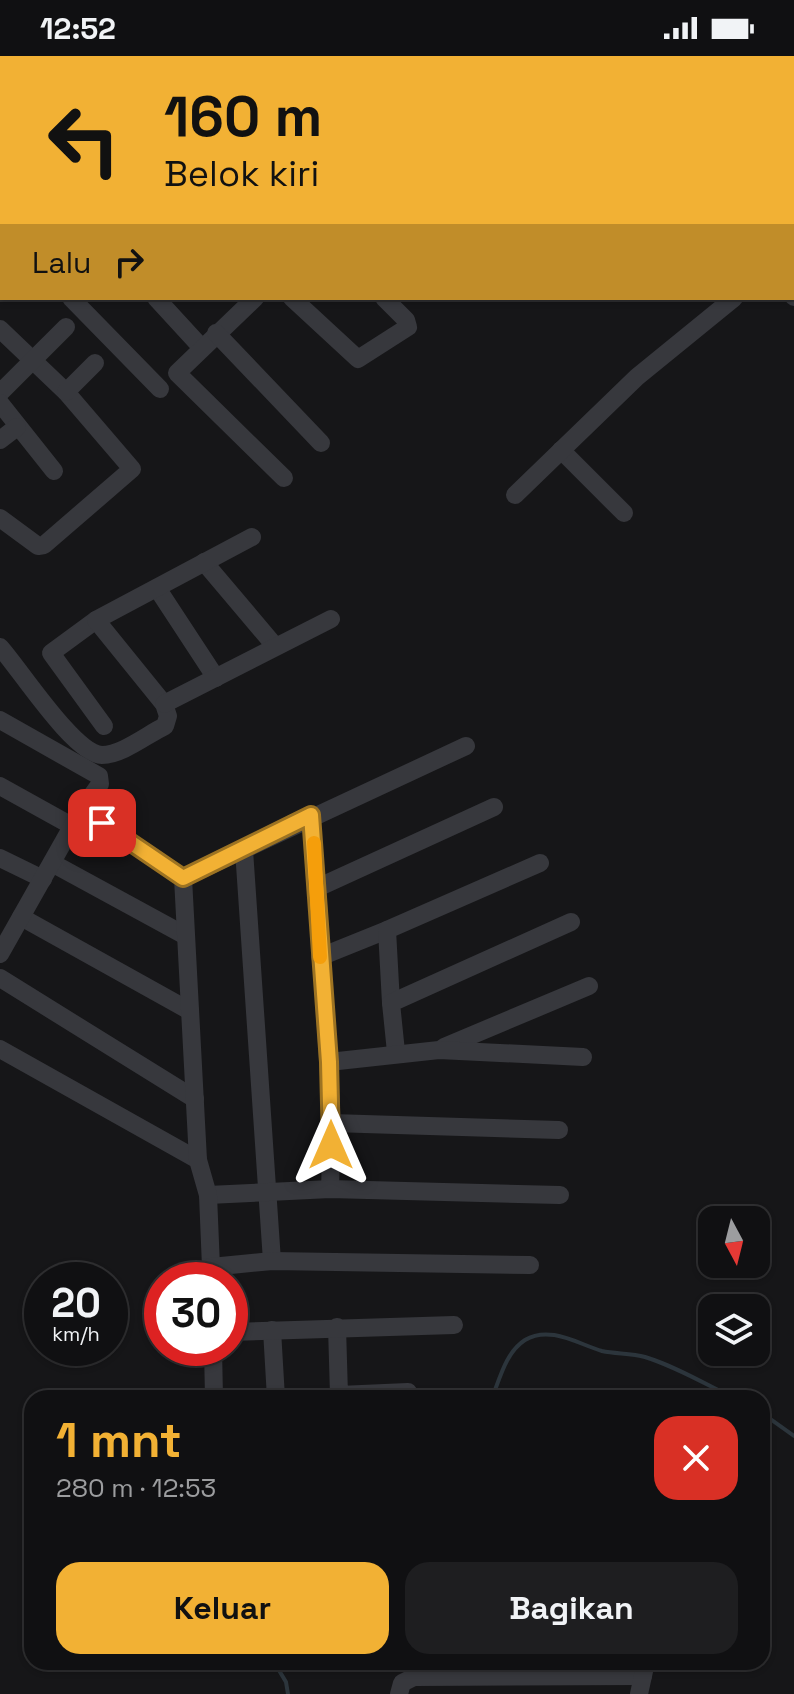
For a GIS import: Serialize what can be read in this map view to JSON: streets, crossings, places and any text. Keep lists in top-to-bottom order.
{
  "north": "bottom",
  "page": {
    "status": "12:52",
    "turn": ["160 m", "Belok kiri"],
    "then": "Lalu",
    "speed": "20 km/h",
    "limit": "30",
    "heading": ["1 mnt", "280 m · 12:53"],
    "buttons": ["Keluar", "Bagikan"]
  }
}
